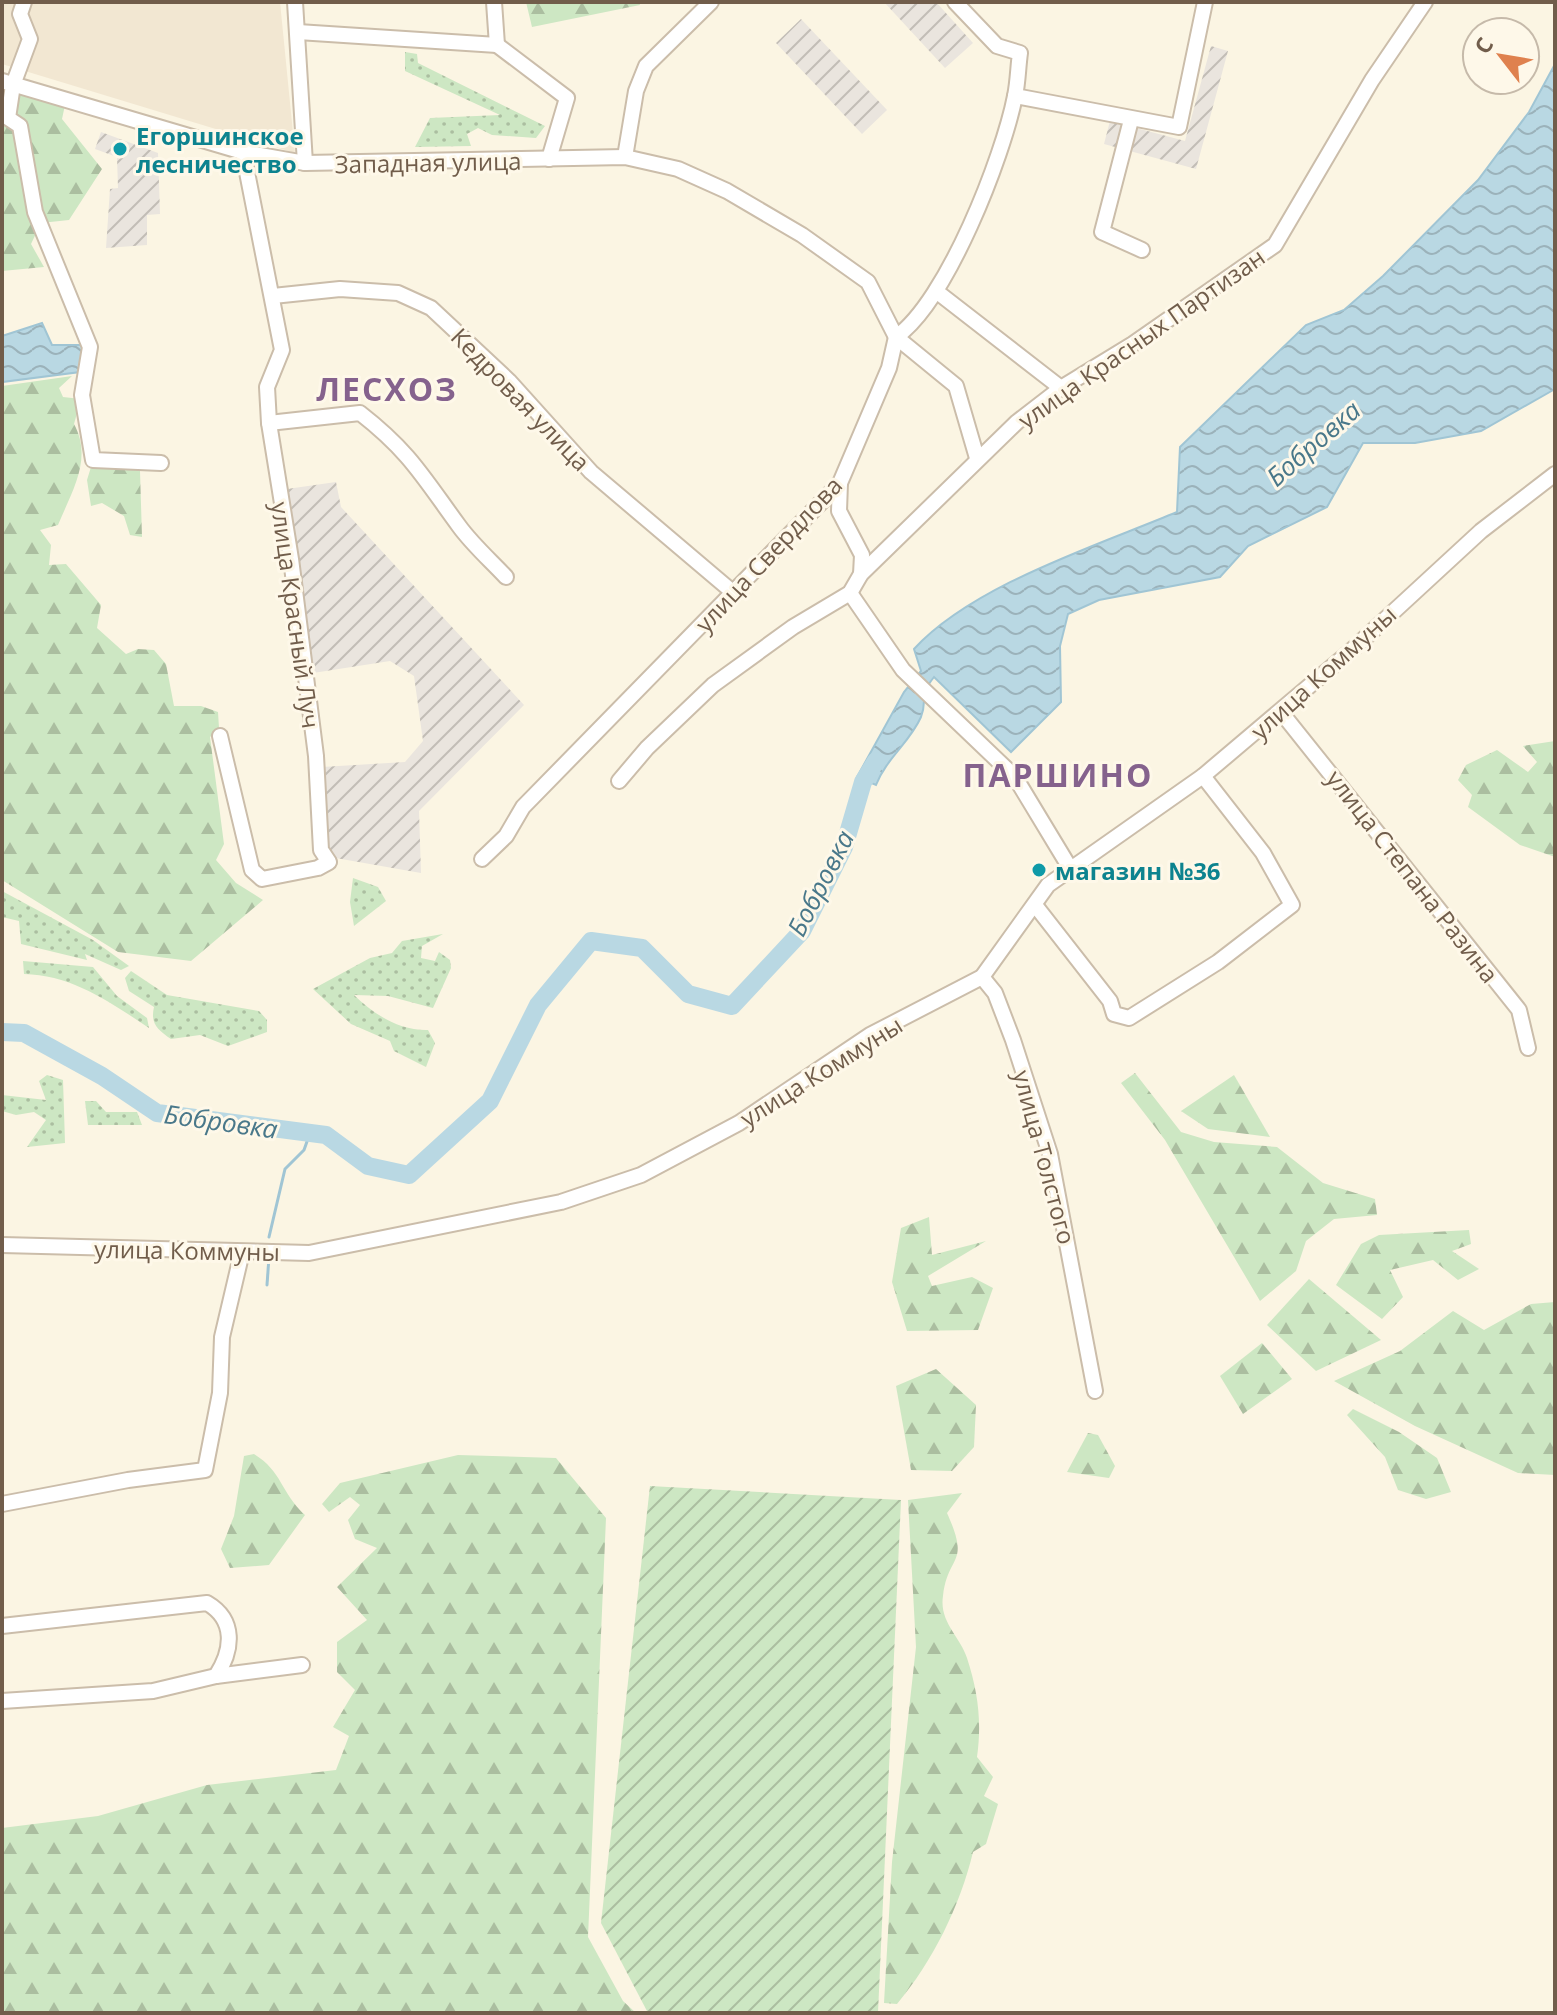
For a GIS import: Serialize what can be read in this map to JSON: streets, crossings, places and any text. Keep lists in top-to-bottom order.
{
  "streets": {
    "street": [
      "Западная улица",
      "улица Красных Партизан",
      "Кедровая улица",
      "улица Свердлова",
      "улица Красный Луч",
      "улица Коммуны",
      "улица Степана Разина",
      "улица Толстого"
    ]
  },
  "crossings": [
    ["Западная улица", "улица Свердлова"],
    ["Западная улица", "улица Красный Луч"],
    ["Кедровая улица", "улица Свердлова"],
    ["Кедровая улица", "улица Красный Луч"],
    ["улица Коммуны", "улица Степана Разина"],
    ["улица Коммуны", "улица Толстого"]
  ],
  "districts": ["ЛЕСХОЗ", "ПАРШИНО"],
  "water": ["Бобровка"],
  "places": ["Егоршинское лесничество", "магазин №36"],
  "north": "top left"
}
